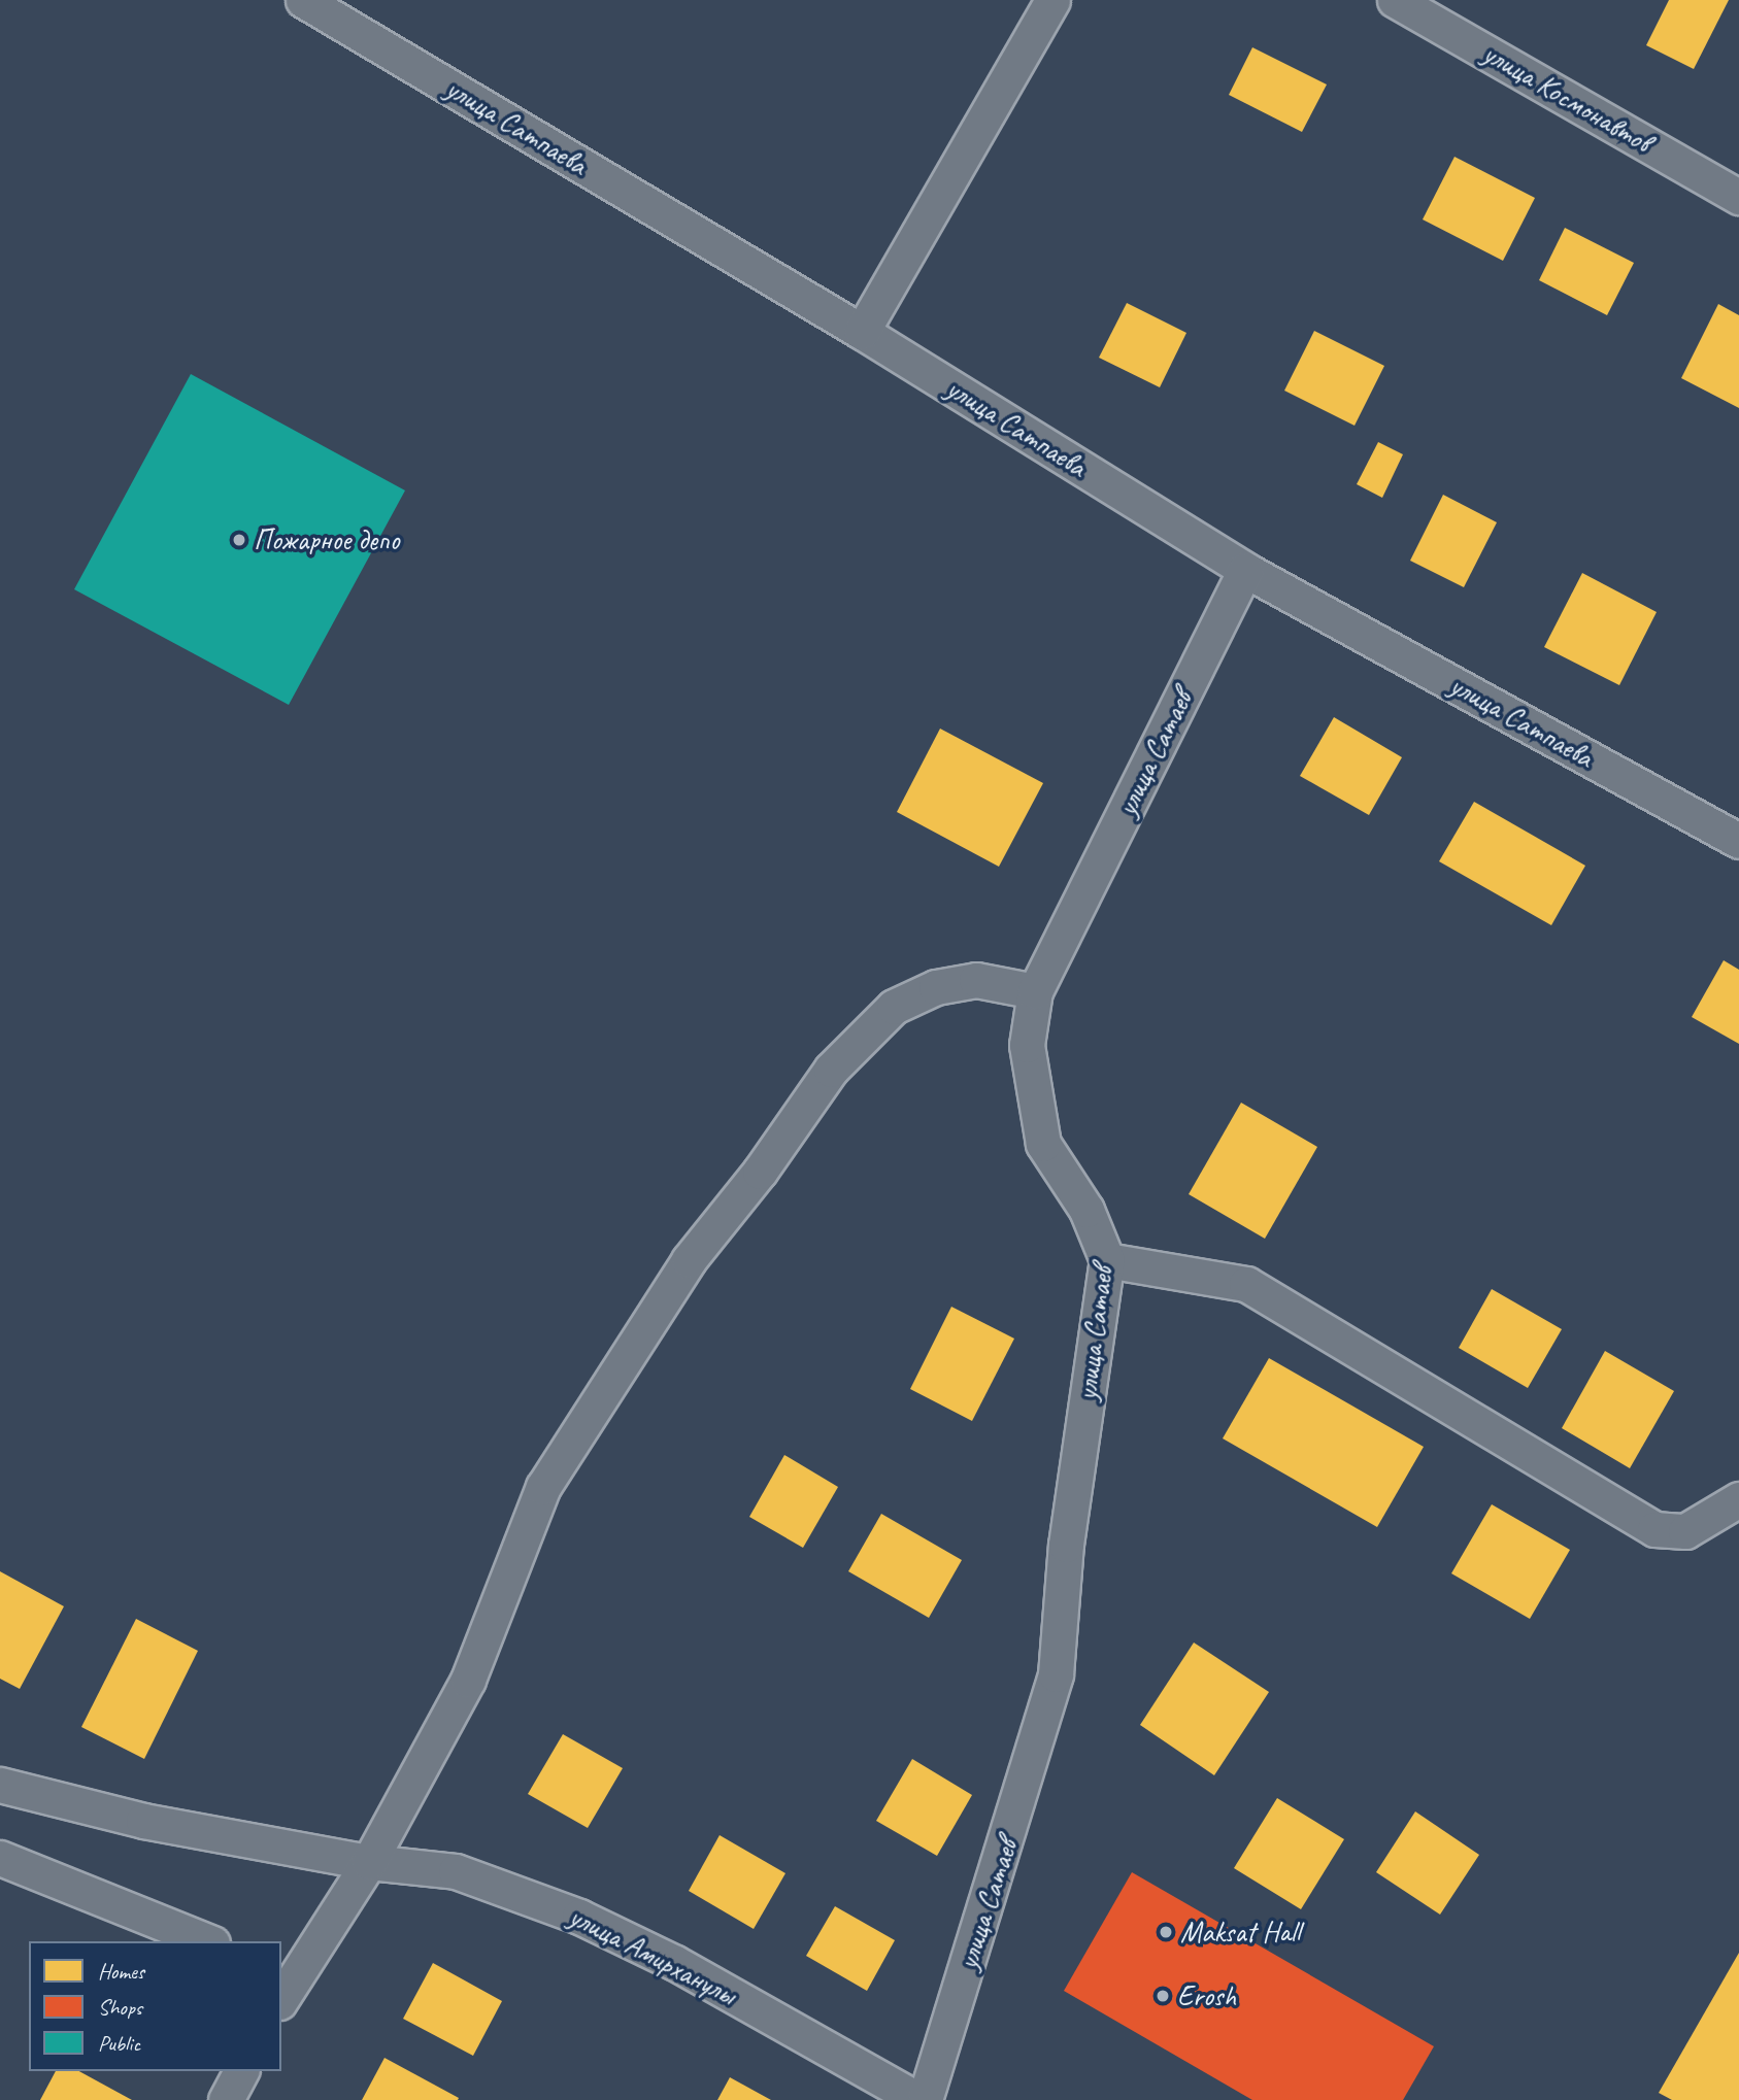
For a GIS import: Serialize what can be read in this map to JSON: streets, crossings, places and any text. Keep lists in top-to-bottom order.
{
  "streets": {
    "street": [
      "улица Космонавтов",
      "улица Сатпаева",
      "улица Сатаев",
      "улица Амирханулы"
    ]
  },
  "crossings": [
    ["улица Сатпаева", "улица Сатаев"]
  ],
  "places": ["Пожарное депо", "Maksat Hall", "Erosh"],
  "legend": ["Homes", "Shops", "Public"]
}
